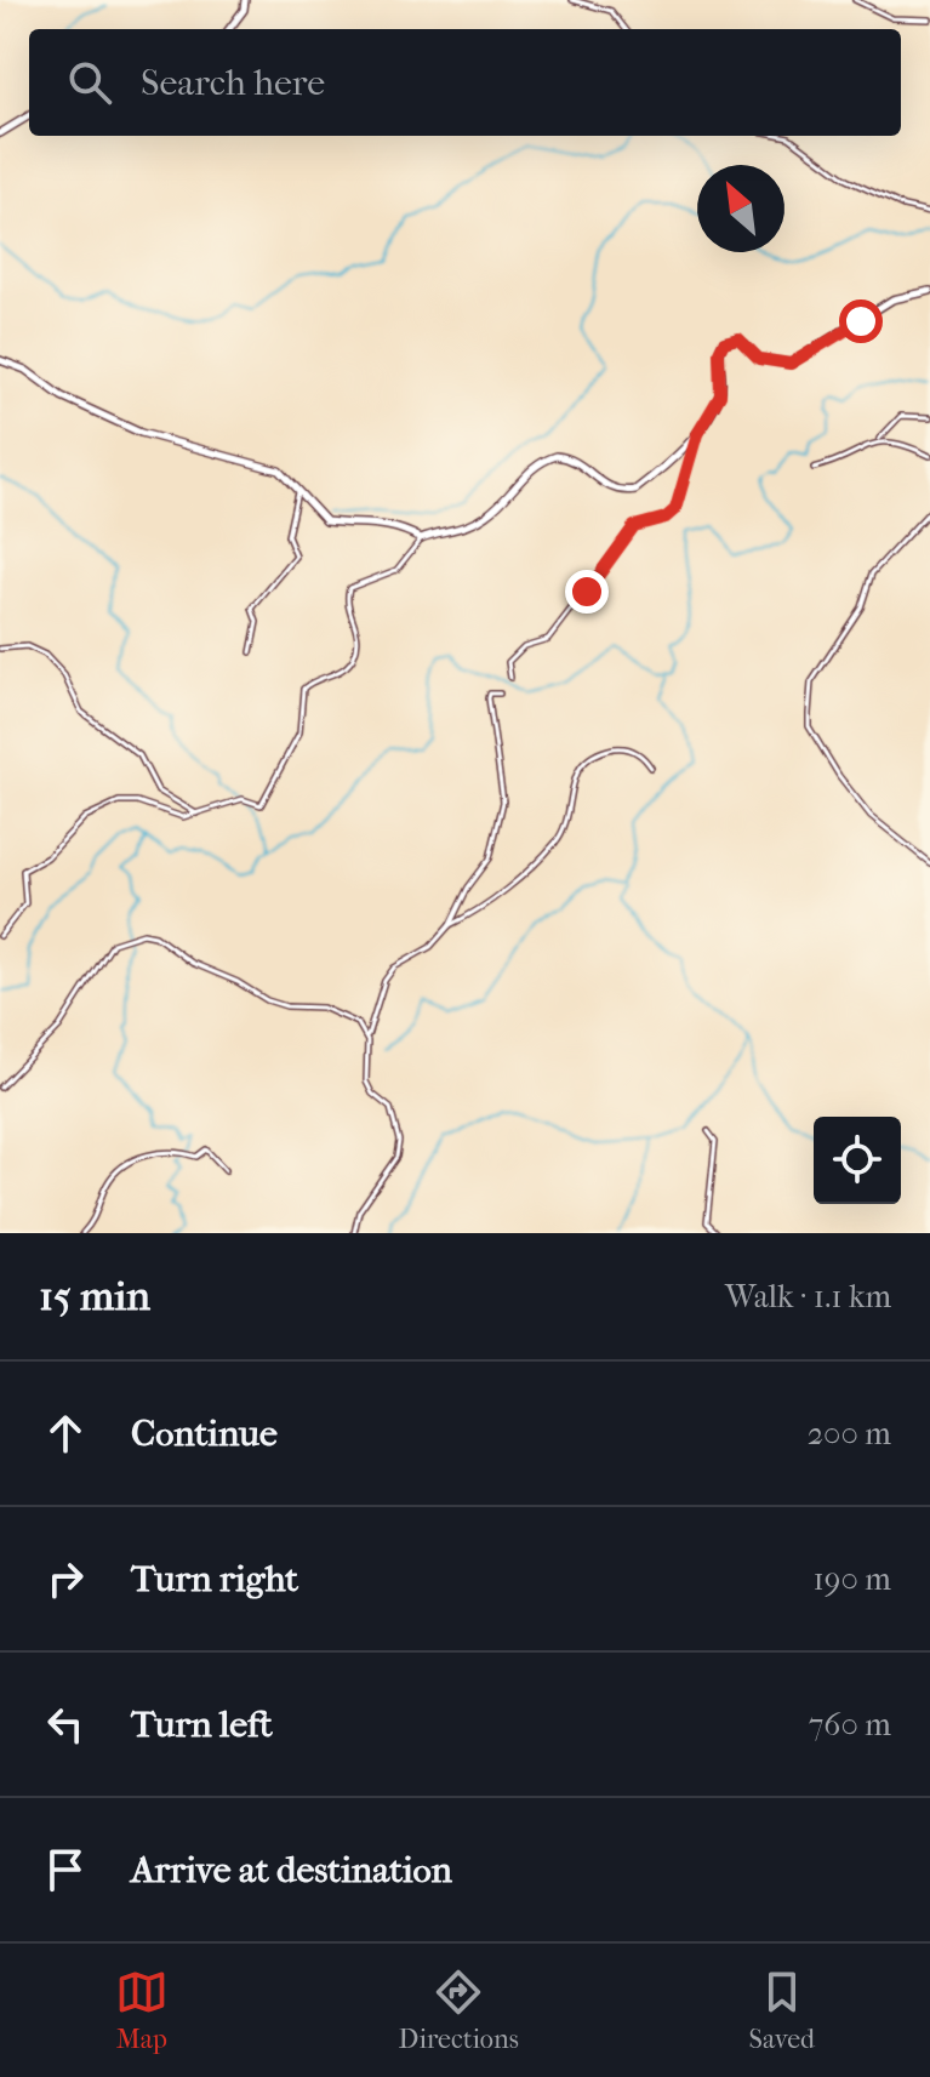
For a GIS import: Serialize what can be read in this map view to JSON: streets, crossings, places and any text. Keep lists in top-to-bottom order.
{
  "north": "top left",
  "page": {
    "search": "Search here",
    "heading": ["15 min", "Walk · 1.1 km"],
    "list": [
      ["Continue", "200 m"],
      ["Turn right", "190 m"],
      ["Turn left", "760 m"],
      "Arrive at destination"
    ],
    "nav": ["Map", "Directions", "Saved"]
  }
}
